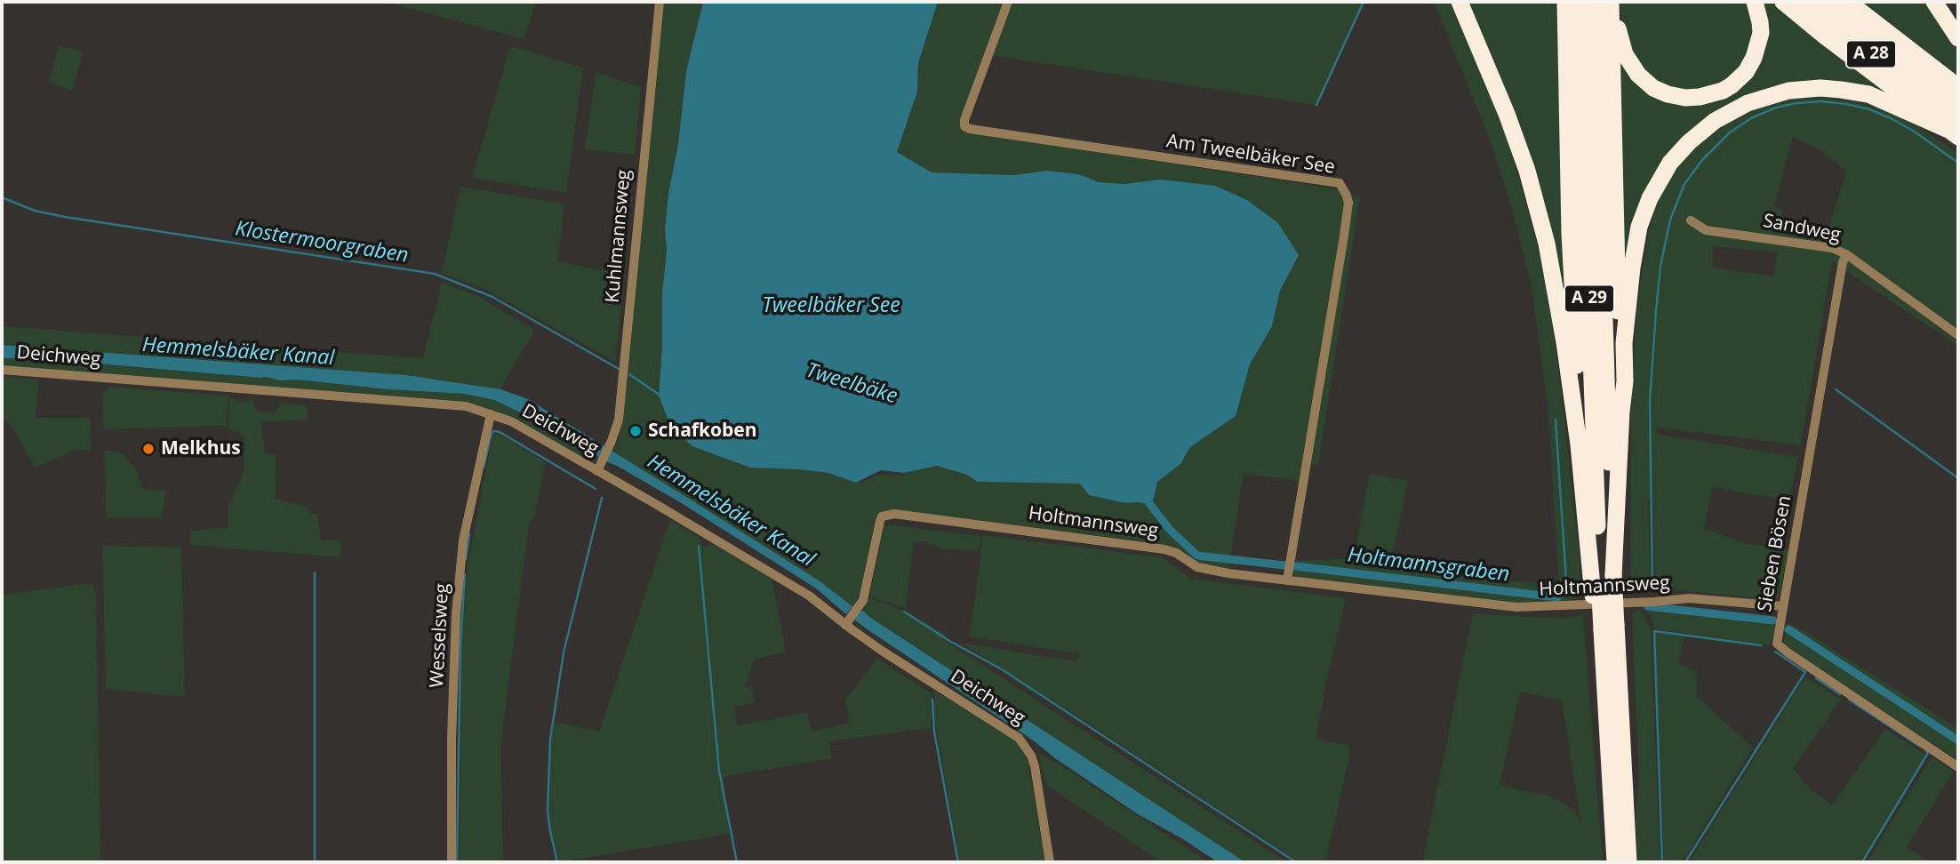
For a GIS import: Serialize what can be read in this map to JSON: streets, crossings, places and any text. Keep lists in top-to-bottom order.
{
  "streets": {
    "highway": ["A 28", "A 29"],
    "street": [
      "Am Tweelbäker See",
      "Sandweg",
      "Kuhlmannsweg",
      "Deichweg",
      "Holtmannsweg",
      "Sieben Bösen",
      "Wesselsweg"
    ]
  },
  "crossings": [
    ["Am Tweelbäker See", "Holtmannsweg"],
    ["Sandweg", "Sieben Bösen"],
    ["Kuhlmannsweg", "Deichweg"],
    ["Deichweg", "Holtmannsweg"],
    ["Deichweg", "Wesselsweg"],
    ["Holtmannsweg", "Sieben Bösen"]
  ],
  "water": [
    "Klostermoorgraben",
    "Tweelbäker See",
    "Hemmelsbäker Kanal",
    "Tweelbäke",
    "Holtmannsgraben"
  ],
  "places": ["Schafkoben", "Melkhus"]
}
